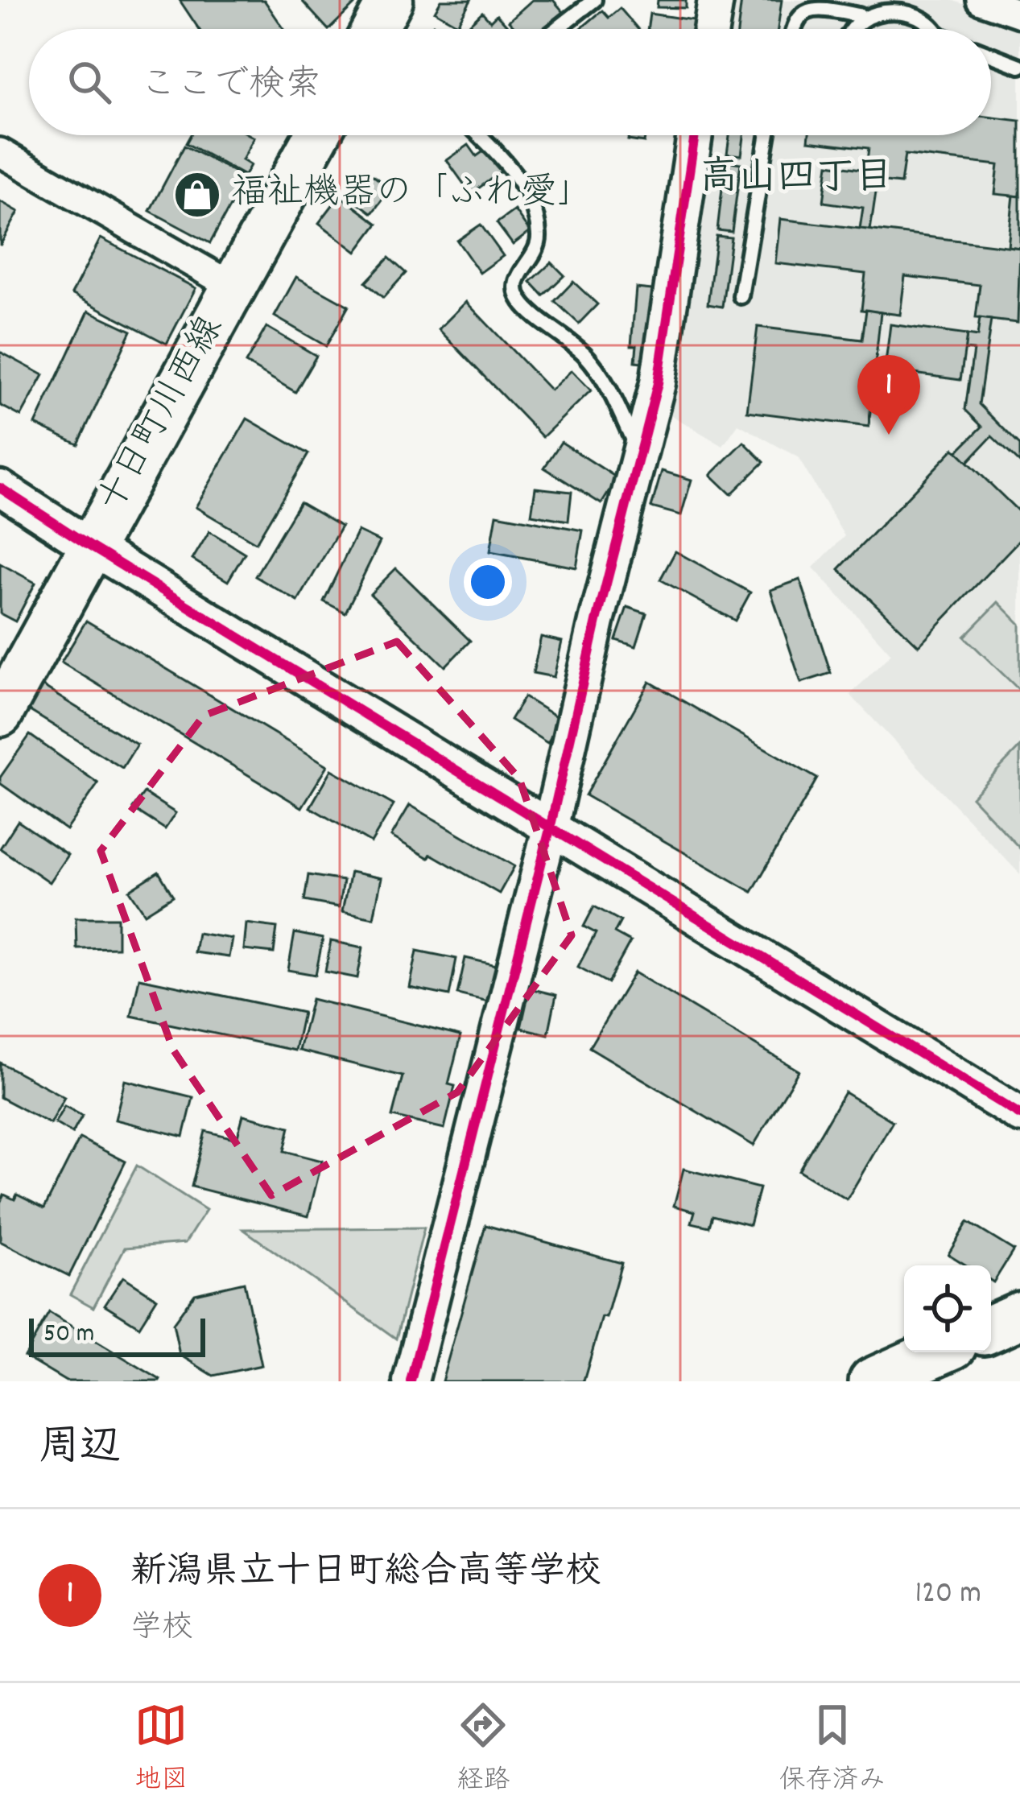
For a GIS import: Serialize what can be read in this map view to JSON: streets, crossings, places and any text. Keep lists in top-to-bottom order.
{
  "streets": {
    "main road": ["十日町川西線"]
  },
  "districts": ["高山四丁目"],
  "places": {
    "shop": ["福祉機器の「ふれ愛」"]
  },
  "scale_bar": "50 m",
  "page": {
    "search": "ここで検索",
    "pins": "1",
    "scale": "50 m",
    "heading": "周辺",
    "list": [
      {
        "mark": "1",
        "name": "新潟県立十日町総合高等学校",
        "note": "学校",
        "value": "120 m"
      }
    ],
    "nav": ["地図", "経路", "保存済み"]
  }
}
